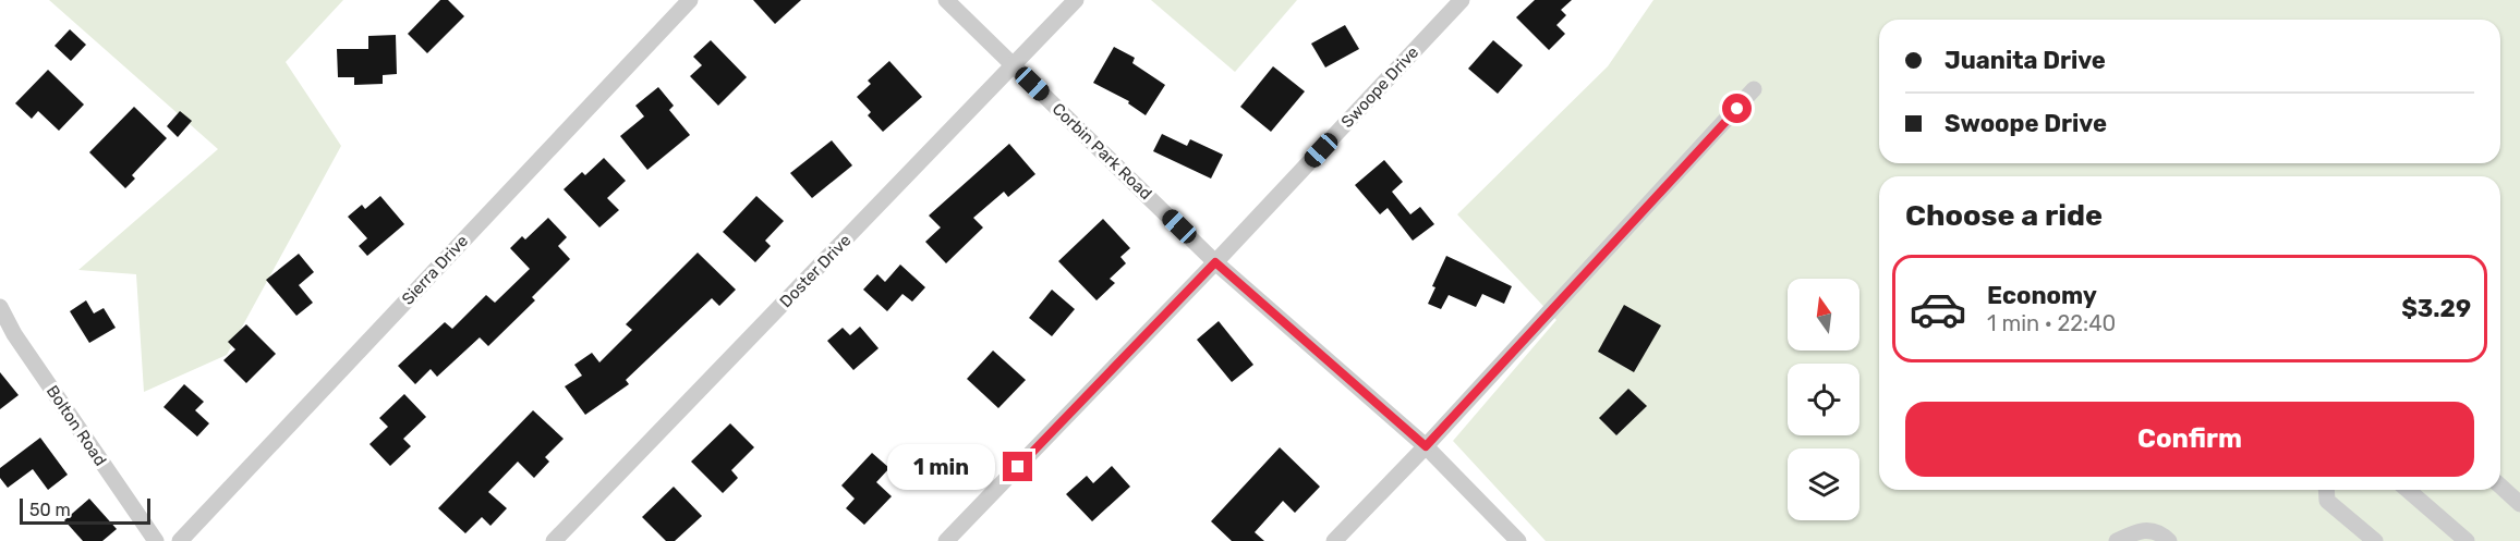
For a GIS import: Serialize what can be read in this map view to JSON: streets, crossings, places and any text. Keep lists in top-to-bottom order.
{
  "streets": {
    "street": [
      "Swoope Drive",
      "Corbin Park Road",
      "Sierra Drive",
      "Doster Drive",
      "Bolton Road"
    ]
  },
  "crossings": [
    ["Swoope Drive", "Corbin Park Road"],
    ["Corbin Park Road", "Doster Drive"]
  ],
  "scale_bar": "50 m",
  "north": "top",
  "page": {
    "banner": ["Juanita Drive", "Swoope Drive"],
    "heading": "Choose a ride",
    "list": [
      {
        "name": "Economy",
        "note": "1 min · 22:40",
        "value": "$3.29"
      }
    ],
    "buttons": "Confirm",
    "bubble": "1 min",
    "scale": "50 m"
  }
}
